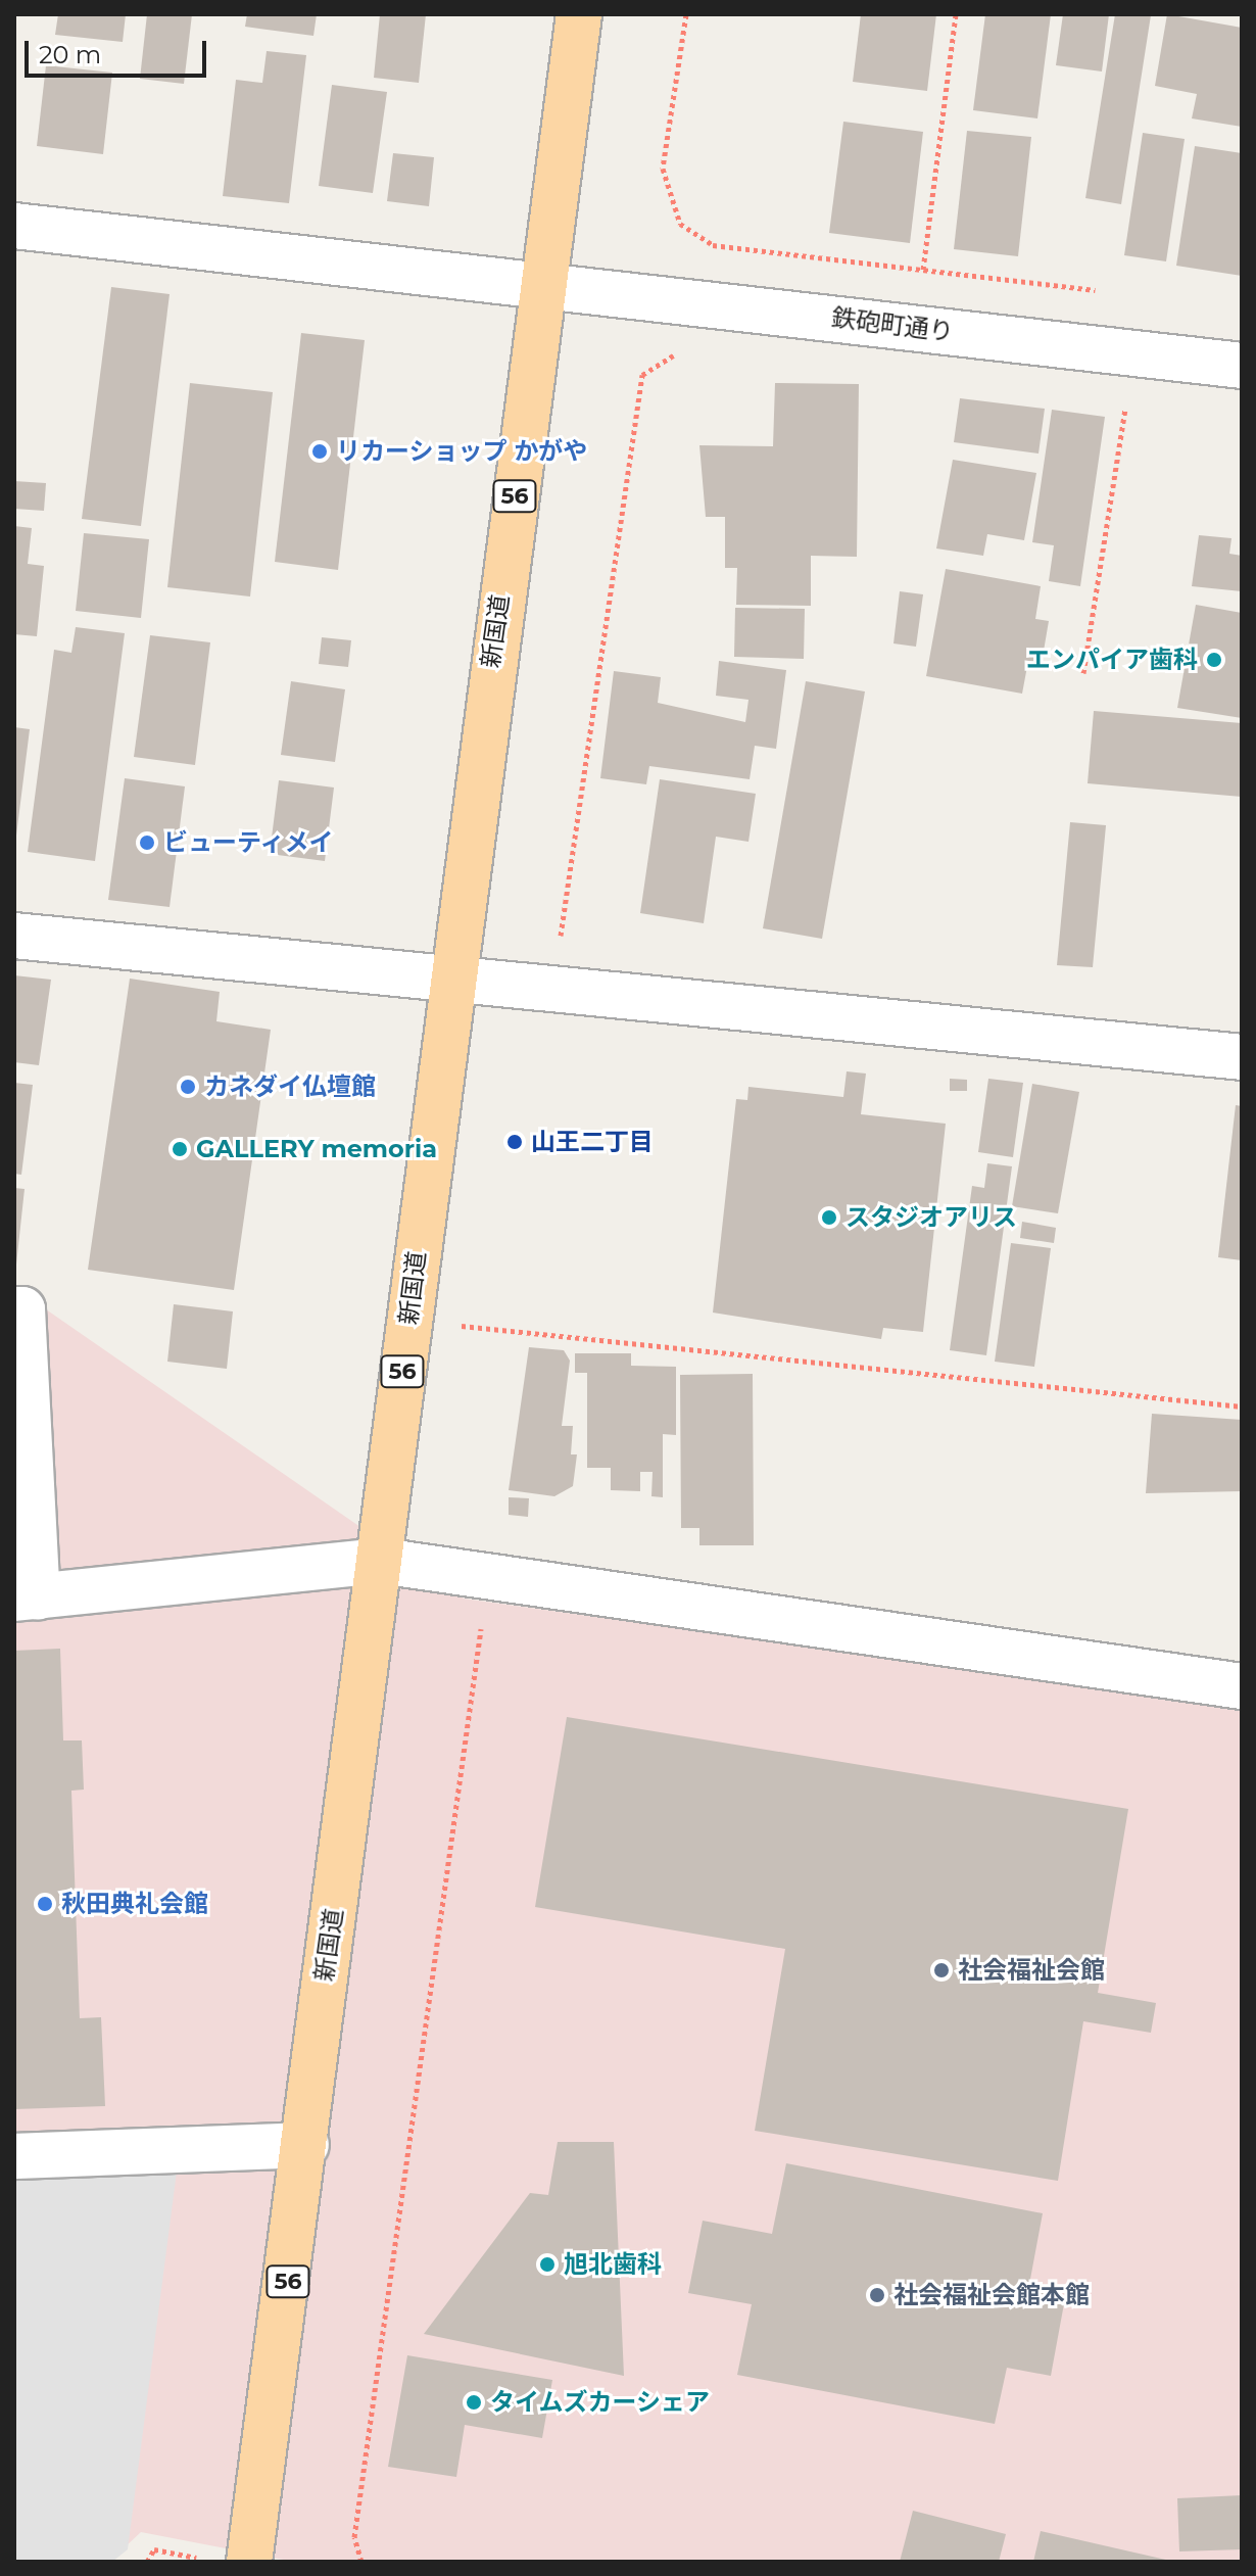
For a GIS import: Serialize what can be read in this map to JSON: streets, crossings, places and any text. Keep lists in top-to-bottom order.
{
  "streets": {
    "main road": ["56", "新国道"],
    "street": ["鉄砲町通り"]
  },
  "crossings": [
    ["鉄砲町通り", "新国道"]
  ],
  "places": [
    "リカーショップ かがや",
    "エンパイア歯科",
    "ビューティメイ",
    "カネダイ仏壇館",
    "山王二丁目",
    "GALLERY memoria",
    "スタジオアリス",
    "秋田典礼会館",
    "社会福祉会館",
    "旭北歯科",
    "社会福祉会館本館",
    "タイムズカーシェア"
  ],
  "scale_bar": "20 m"
}
